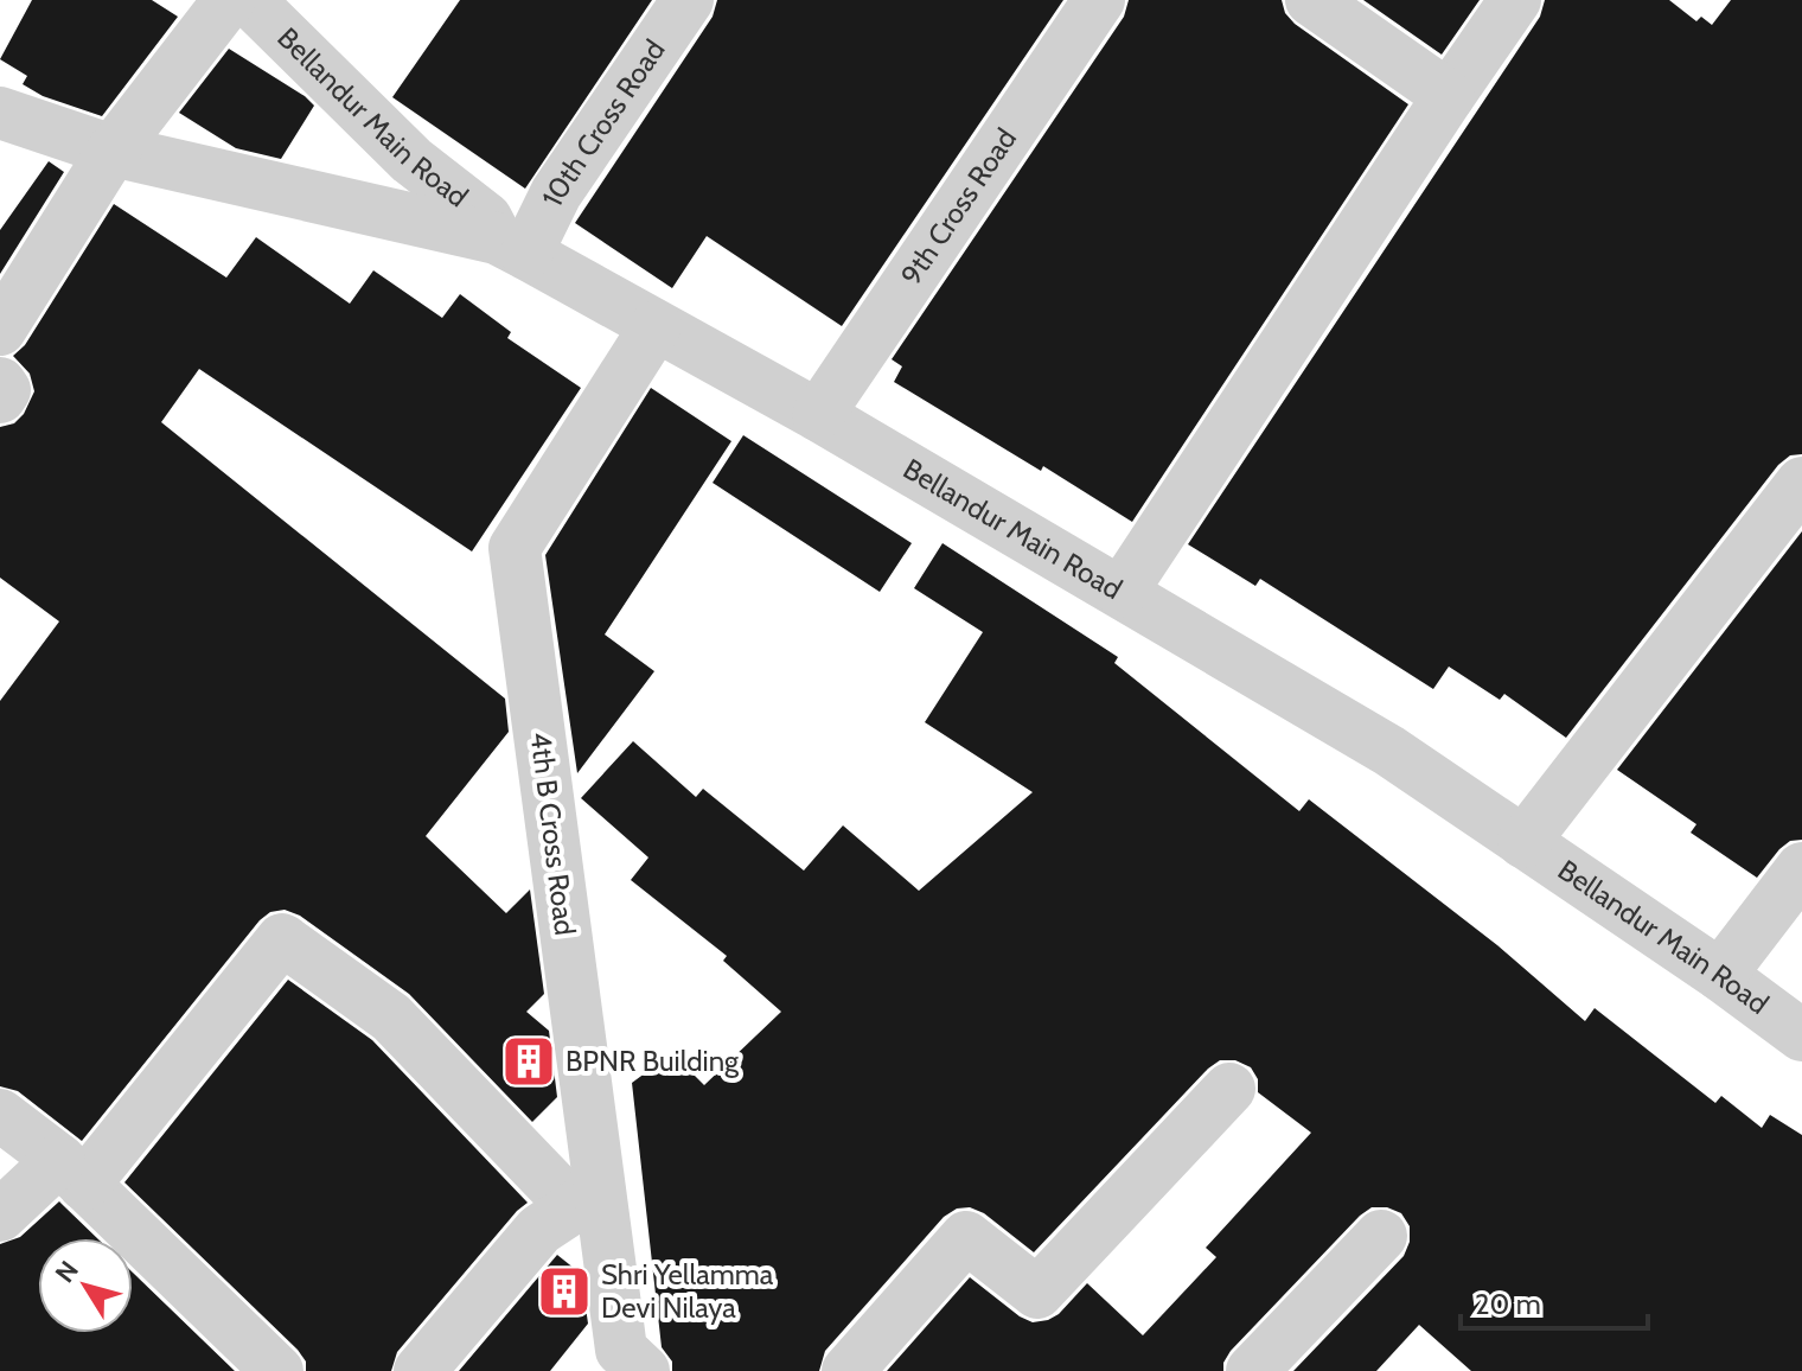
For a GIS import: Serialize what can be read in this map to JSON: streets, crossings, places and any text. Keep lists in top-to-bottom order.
{
  "streets": {
    "street": [
      "Bellandur Main Road",
      "10th Cross Road",
      "9th Cross Road",
      "4th B Cross Road"
    ]
  },
  "crossings": [
    ["Bellandur Main Road", "10th Cross Road"],
    ["Bellandur Main Road", "9th Cross Road"],
    ["Bellandur Main Road", "4th B Cross Road"]
  ],
  "places": {
    "building": ["BPNR Building", "Shri Yellamma Devi Nilaya"]
  },
  "scale_bar": "20 m",
  "north": "top left"
}
